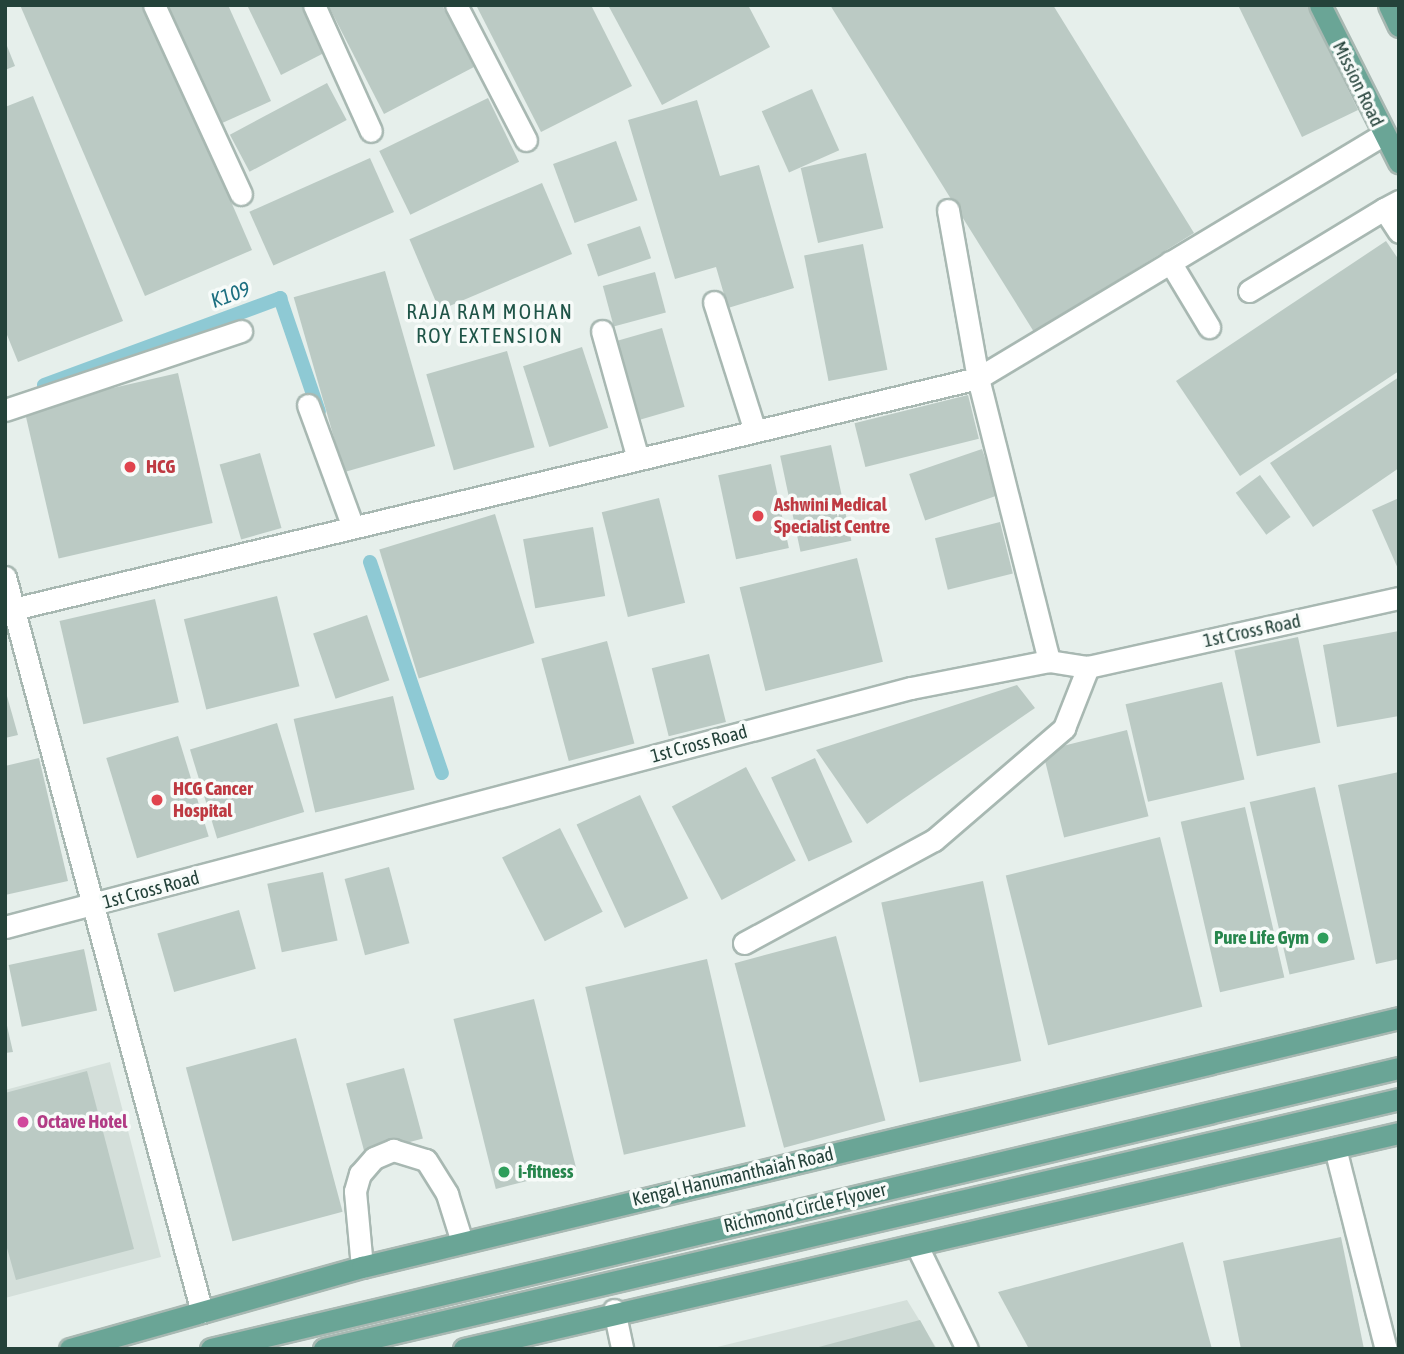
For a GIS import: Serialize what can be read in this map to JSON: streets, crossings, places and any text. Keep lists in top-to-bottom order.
{
  "streets": {
    "main road": ["Mission Road", "Kengal Hanumanthaiah Road", "Richmond Circle Flyover"],
    "street": ["1st Cross Road"]
  },
  "districts": ["RAJA RAM MOHAN ROY EXTENSION"],
  "water": ["K109"],
  "places": [
    "HCG",
    "Ashwini Medical Specialist Centre",
    "HCG Cancer Hospital",
    "Pure Life Gym",
    "Octave Hotel",
    "i-fitness"
  ]
}
